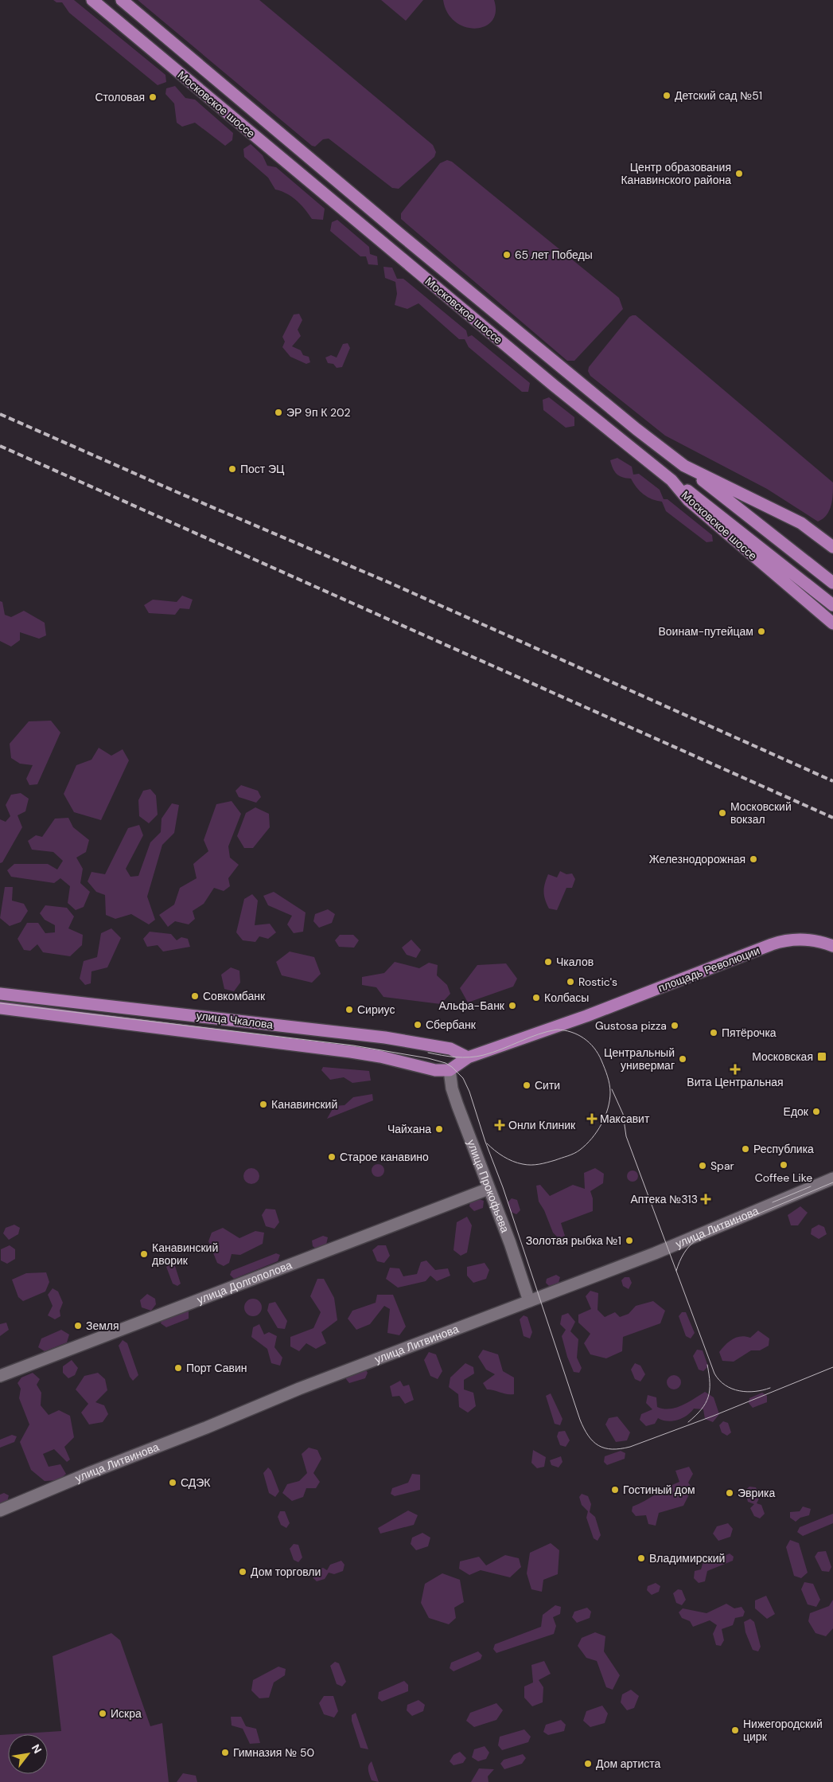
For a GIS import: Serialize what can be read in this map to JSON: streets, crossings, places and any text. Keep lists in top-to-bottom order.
{
  "streets": {
    "main road": ["Московское шоссе", "площадь Революции", "улица Чкалова"],
    "street": ["улица Прокофьева", "улица Литвинова", "улица Долгополова"]
  },
  "crossings": [
    ["площадь Революции", "улица Чкалова"],
    ["площадь Революции", "улица Прокофьева"],
    ["улица Чкалова", "улица Прокофьева"],
    ["улица Прокофьева", "улица Литвинова"],
    ["улица Прокофьева", "улица Долгополова"]
  ],
  "places": {
    "other": [
      "Детский сад №51",
      "Столовая",
      "Центр образования Канавинского района",
      "65 лет Победы",
      "ЭР 9п К 202",
      "Пост ЭЦ",
      "Воинам-путейцам",
      "Московский вокзал",
      "Железнодорожная",
      "Чкалов",
      "Rostic's",
      "Совкомбанк",
      "Колбасы",
      "Альфа-Банк",
      "Сириус",
      "Сбербанк",
      "Gustosa pizza",
      "Пятёрочка",
      "Центральный универмаг",
      "Сити",
      "Канавинский",
      "Едок",
      "Чайхана",
      "Республика",
      "Старое канавино",
      "Coffee Like",
      "Spar",
      "Золотая рыбка №1",
      "Канавинский дворик",
      "Земля",
      "Порт Савин",
      "СДЭК",
      "Гостиный дом",
      "Эврика",
      "Владимирский",
      "Дом торговли",
      "Искра",
      "Нижегородский цирк",
      "Гимназия № 50",
      "Дом артиста"
    ],
    "transit": ["Московская"],
    "health": [
      "Вита Центральная",
      "Максавит",
      "Онли Клиник",
      "Аптека №313"
    ]
  },
  "north": "top right"
}
